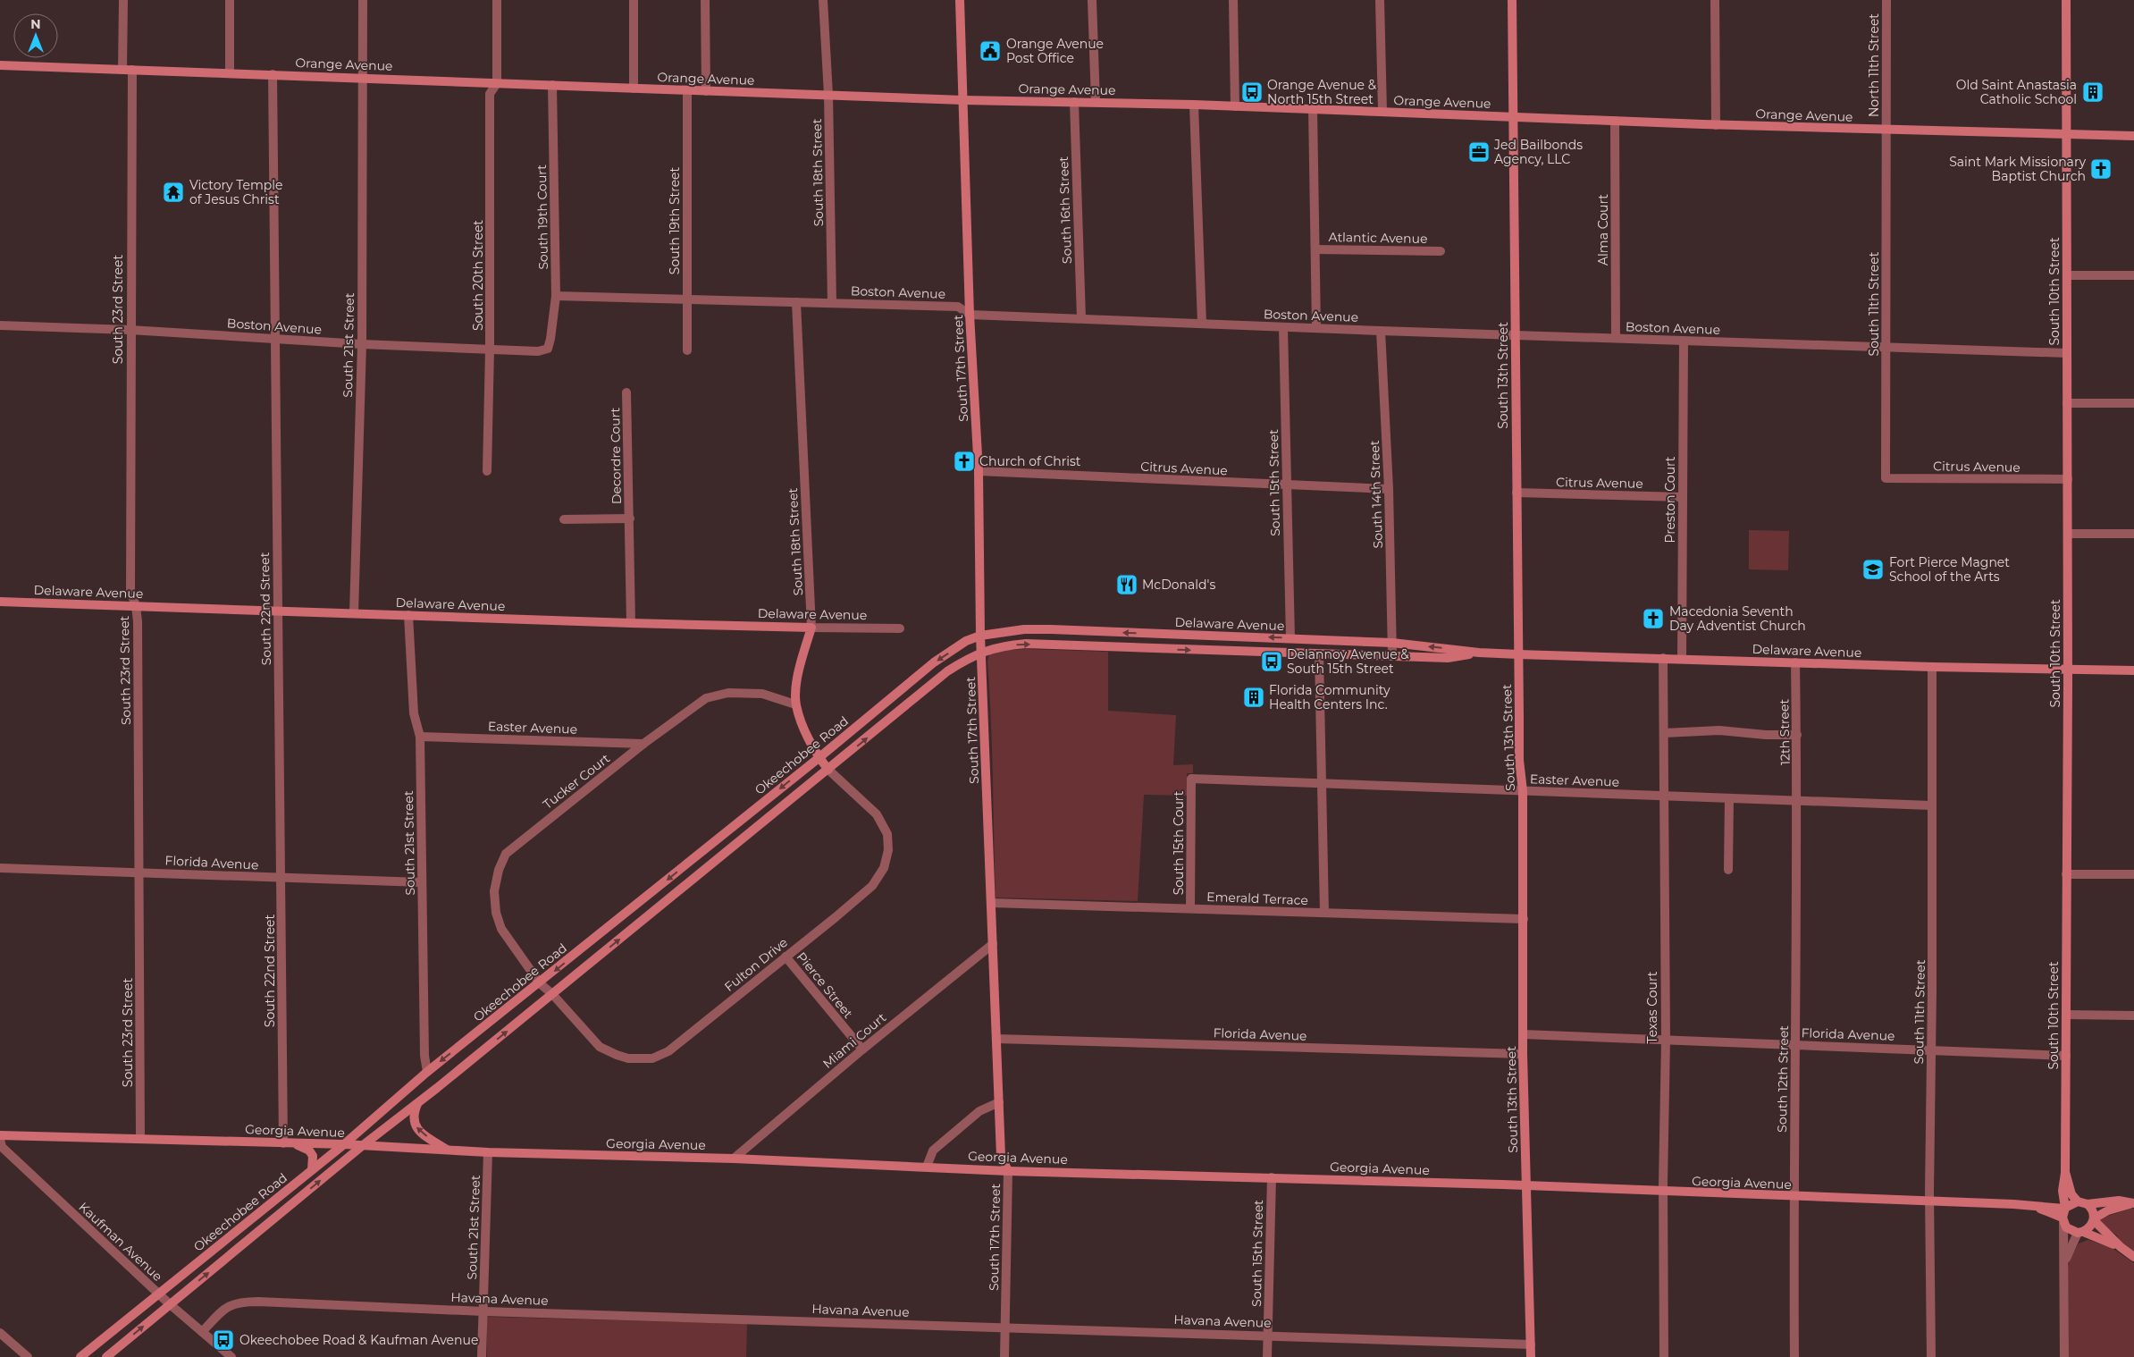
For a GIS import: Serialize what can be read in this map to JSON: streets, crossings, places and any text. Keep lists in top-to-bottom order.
{
  "streets": {
    "street": [
      "Orange Avenue",
      "North 11th Street",
      "South 18th Street",
      "South 16th Street",
      "South 19th Court",
      "South 19th Street",
      "Alma Court",
      "Atlantic Avenue",
      "South 20th Street",
      "South 10th Street",
      "Boston Avenue",
      "South 11th Street",
      "South 23rd Street",
      "South 21st Street",
      "South 17th Street",
      "South 13th Street",
      "Decordre Court",
      "Citrus Avenue",
      "South 15th Street",
      "South 14th Street",
      "Preston Court",
      "Delaware Avenue",
      "South 22nd Street",
      "Easter Avenue",
      "12th Street",
      "Okeechobee Road",
      "Tucker Court",
      "South 15th Court",
      "Florida Avenue",
      "Emerald Terrace",
      "Fulton Drive",
      "Pierce Street",
      "Texas Court",
      "Miami Court",
      "South 12th Street",
      "Georgia Avenue",
      "Kaufman Avenue",
      "Havana Avenue"
    ]
  },
  "crossings": [
    ["Orange Avenue", "North 11th Street"],
    ["Orange Avenue", "South 18th Street"],
    ["Orange Avenue", "South 16th Street"],
    ["Orange Avenue", "South 19th Court"],
    ["Orange Avenue", "South 19th Street"],
    ["Orange Avenue", "Alma Court"],
    ["Orange Avenue", "South 20th Street"],
    ["Orange Avenue", "South 10th Street"],
    ["Orange Avenue", "South 11th Street"],
    ["Orange Avenue", "South 23rd Street"],
    ["Orange Avenue", "South 21st Street"],
    ["Orange Avenue", "South 17th Street"],
    ["Orange Avenue", "South 13th Street"],
    ["Orange Avenue", "South 22nd Street"],
    ["North 11th Street", "South 11th Street"],
    ["South 18th Street", "Boston Avenue"],
    ["South 18th Street", "Delaware Avenue"],
    ["South 18th Street", "Okeechobee Road"],
    ["South 18th Street", "Tucker Court"],
    ["South 18th Street", "Fulton Drive"],
    ["South 16th Street", "Boston Avenue"],
    ["South 19th Court", "Boston Avenue"],
    ["South 19th Street", "Boston Avenue"],
    ["Alma Court", "Boston Avenue"],
    ["South 20th Street", "Boston Avenue"],
    ["South 10th Street", "Boston Avenue"],
    ["South 10th Street", "Citrus Avenue"],
    ["South 10th Street", "Delaware Avenue"],
    ["South 10th Street", "Florida Avenue"],
    ["South 10th Street", "Georgia Avenue"],
    ["Boston Avenue", "South 11th Street"],
    ["Boston Avenue", "South 23rd Street"],
    ["Boston Avenue", "South 21st Street"],
    ["Boston Avenue", "South 17th Street"],
    ["Boston Avenue", "South 13th Street"],
    ["Boston Avenue", "South 15th Street"],
    ["Boston Avenue", "South 14th Street"],
    ["Boston Avenue", "Preston Court"],
    ["Boston Avenue", "South 22nd Street"],
    ["South 11th Street", "Citrus Avenue"],
    ["South 11th Street", "Delaware Avenue"],
    ["South 11th Street", "Easter Avenue"],
    ["South 11th Street", "Florida Avenue"],
    ["South 11th Street", "Georgia Avenue"],
    ["South 23rd Street", "Delaware Avenue"],
    ["South 23rd Street", "Florida Avenue"],
    ["South 23rd Street", "Georgia Avenue"],
    ["South 21st Street", "Delaware Avenue"],
    ["South 21st Street", "Easter Avenue"],
    ["South 21st Street", "Okeechobee Road"],
    ["South 21st Street", "Florida Avenue"],
    ["South 21st Street", "Georgia Avenue"],
    ["South 21st Street", "Havana Avenue"],
    ["South 17th Street", "Citrus Avenue"],
    ["South 17th Street", "Delaware Avenue"],
    ["South 17th Street", "Okeechobee Road"],
    ["South 17th Street", "Florida Avenue"],
    ["South 17th Street", "Emerald Terrace"],
    ["South 17th Street", "Miami Court"],
    ["South 17th Street", "Georgia Avenue"],
    ["South 17th Street", "Havana Avenue"],
    ["South 13th Street", "Citrus Avenue"],
    ["South 13th Street", "Delaware Avenue"],
    ["South 13th Street", "Easter Avenue"],
    ["South 13th Street", "Florida Avenue"],
    ["South 13th Street", "Emerald Terrace"],
    ["South 13th Street", "Georgia Avenue"],
    ["South 13th Street", "Havana Avenue"],
    ["Decordre Court", "Delaware Avenue"],
    ["Citrus Avenue", "South 15th Street"],
    ["Citrus Avenue", "South 14th Street"],
    ["Citrus Avenue", "Preston Court"],
    ["South 15th Street", "Delaware Avenue"],
    ["South 15th Street", "Georgia Avenue"],
    ["South 15th Street", "Havana Avenue"],
    ["South 14th Street", "Delaware Avenue"],
    ["Preston Court", "Delaware Avenue"],
    ["Delaware Avenue", "South 22nd Street"],
    ["Delaware Avenue", "12th Street"],
    ["Delaware Avenue", "Okeechobee Road"],
    ["Delaware Avenue", "Texas Court"],
    ["South 22nd Street", "Florida Avenue"],
    ["South 22nd Street", "Georgia Avenue"],
    ["Easter Avenue", "12th Street"],
    ["Easter Avenue", "Tucker Court"],
    ["Easter Avenue", "South 15th Court"],
    ["Easter Avenue", "Texas Court"],
    ["Easter Avenue", "South 12th Street"],
    ["12th Street", "South 12th Street"],
    ["Okeechobee Road", "Tucker Court"],
    ["Okeechobee Road", "Fulton Drive"],
    ["Okeechobee Road", "Georgia Avenue"],
    ["Okeechobee Road", "Kaufman Avenue"],
    ["Tucker Court", "Fulton Drive"],
    ["South 15th Court", "Emerald Terrace"],
    ["Florida Avenue", "Texas Court"],
    ["Florida Avenue", "South 12th Street"],
    ["Fulton Drive", "Pierce Street"],
    ["Pierce Street", "Miami Court"],
    ["Texas Court", "Georgia Avenue"],
    ["Miami Court", "Georgia Avenue"],
    ["South 12th Street", "Georgia Avenue"],
    ["Kaufman Avenue", "Havana Avenue"]
  ],
  "places": {
    "public building": ["Orange Avenue Post Office"],
    "bus stop": ["Orange Avenue & North 15th Street", "Delannoy Avenue & South 15th Street", "Okeechobee Road & Kaufman Avenue"],
    "building": ["Old Saint Anastasia Catholic School", "Florida Community Health Centers Inc."],
    "office": ["Jed Bailbonds Agency, LLC"],
    "church": ["Saint Mark Missionary Baptist Church", "Church of Christ", "Macedonia Seventh Day Adventist Church"],
    "temple": ["Victory Temple of Jesus Christ"],
    "school or university": ["Fort Pierce Magnet School of the Arts"],
    "restaurant": ["McDonald's"]
  },
  "north": "top"
}
